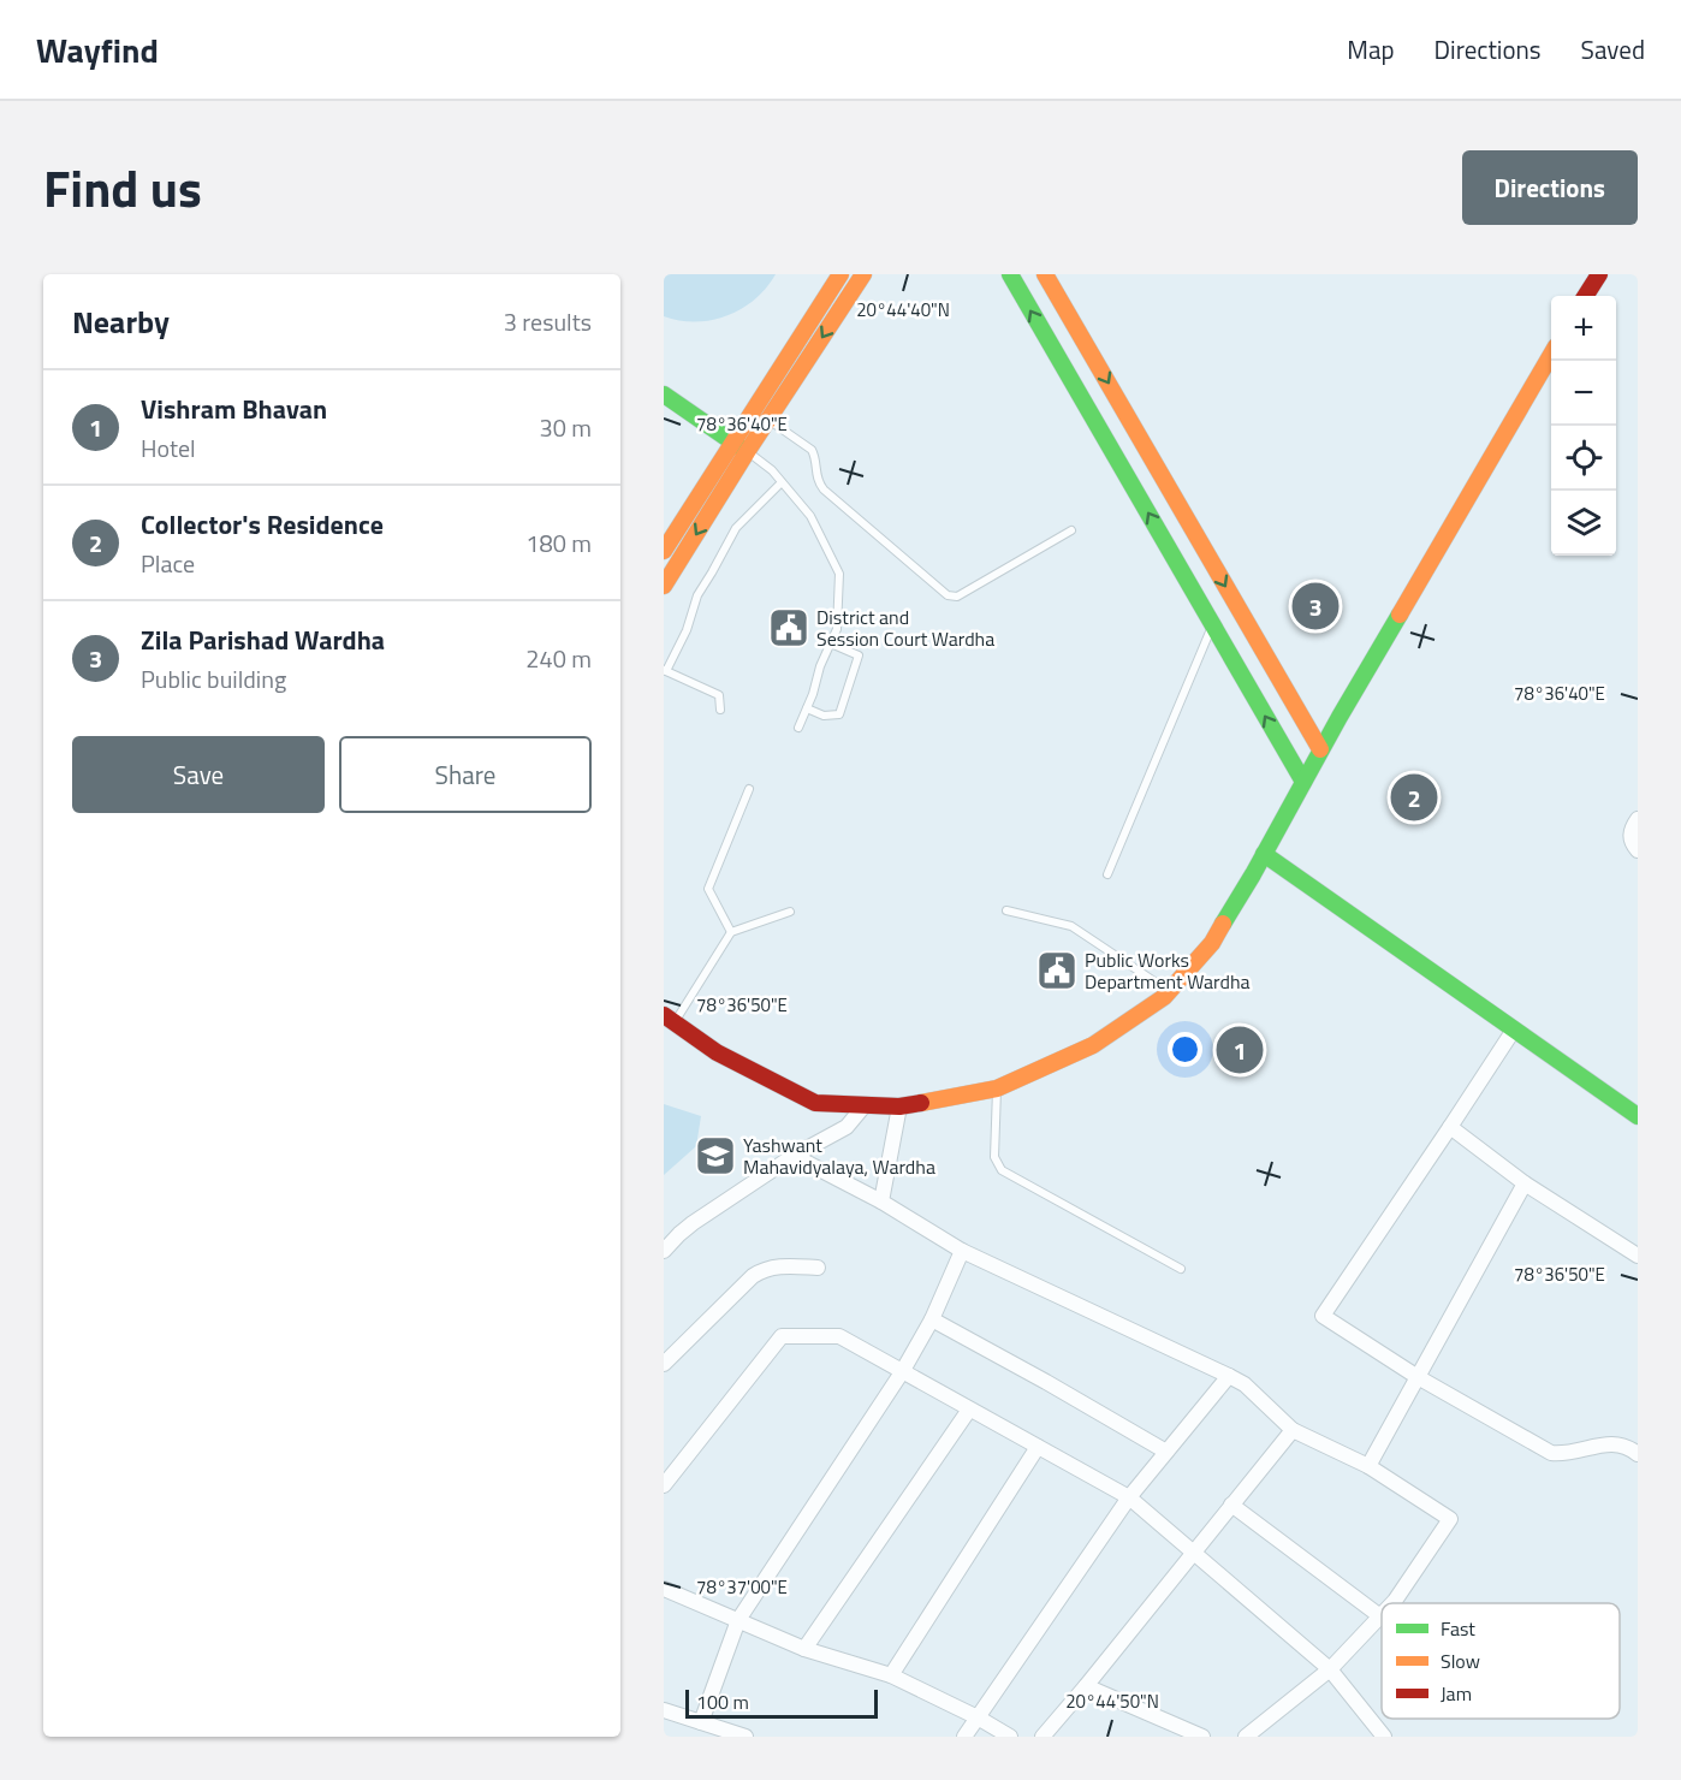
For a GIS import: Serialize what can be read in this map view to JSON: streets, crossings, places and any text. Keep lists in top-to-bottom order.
{
  "places": {
    "public building": ["District and Session Court Wardha", "Public Works Department Wardha"],
    "school or university": ["Yashwant Mahavidyalaya, Wardha"]
  },
  "legend": ["Fast", "Slow", "Jam"],
  "scale_bar": "100 m",
  "page": {
    "header": "Wayfind",
    "nav": ["Map", "Directions", "Saved"],
    "title": "Find us",
    "buttons": [
      "Directions",
      ["Save", "Share"]
    ],
    "heading": ["Nearby", "3 results"],
    "map_buttons": ["+", "−"],
    "list": [
      {
        "mark": "1",
        "name": "Vishram Bhavan",
        "note": "Hotel",
        "value": "30 m"
      },
      {
        "mark": "2",
        "name": "Collector's Residence",
        "note": "Place",
        "value": "180 m"
      },
      {
        "mark": "3",
        "name": "Zila Parishad Wardha",
        "note": "Public building",
        "value": "240 m"
      }
    ],
    "pins": ["3", "2", "1"],
    "scale": "100 m"
  },
  "coordinates": [
    "20°44'40\"N",
    "78°36'40\"E",
    "78°36'50\"E",
    "78°37'00\"E",
    "20°44'50\"N"
  ]
}
